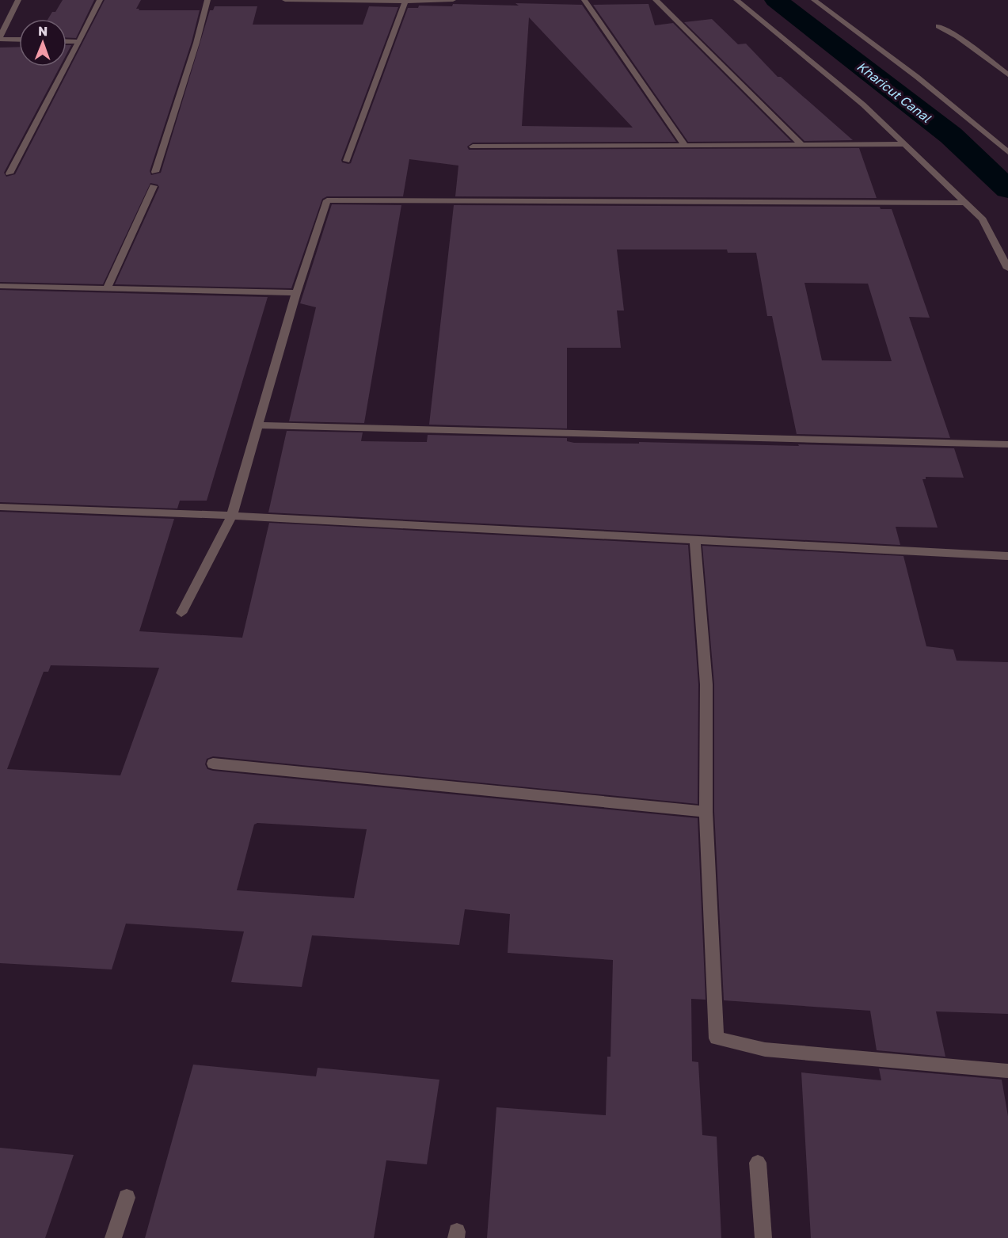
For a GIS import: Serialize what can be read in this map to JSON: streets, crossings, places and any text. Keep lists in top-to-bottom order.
{
  "water": ["Kharicut Canal"],
  "north": "top"
}
